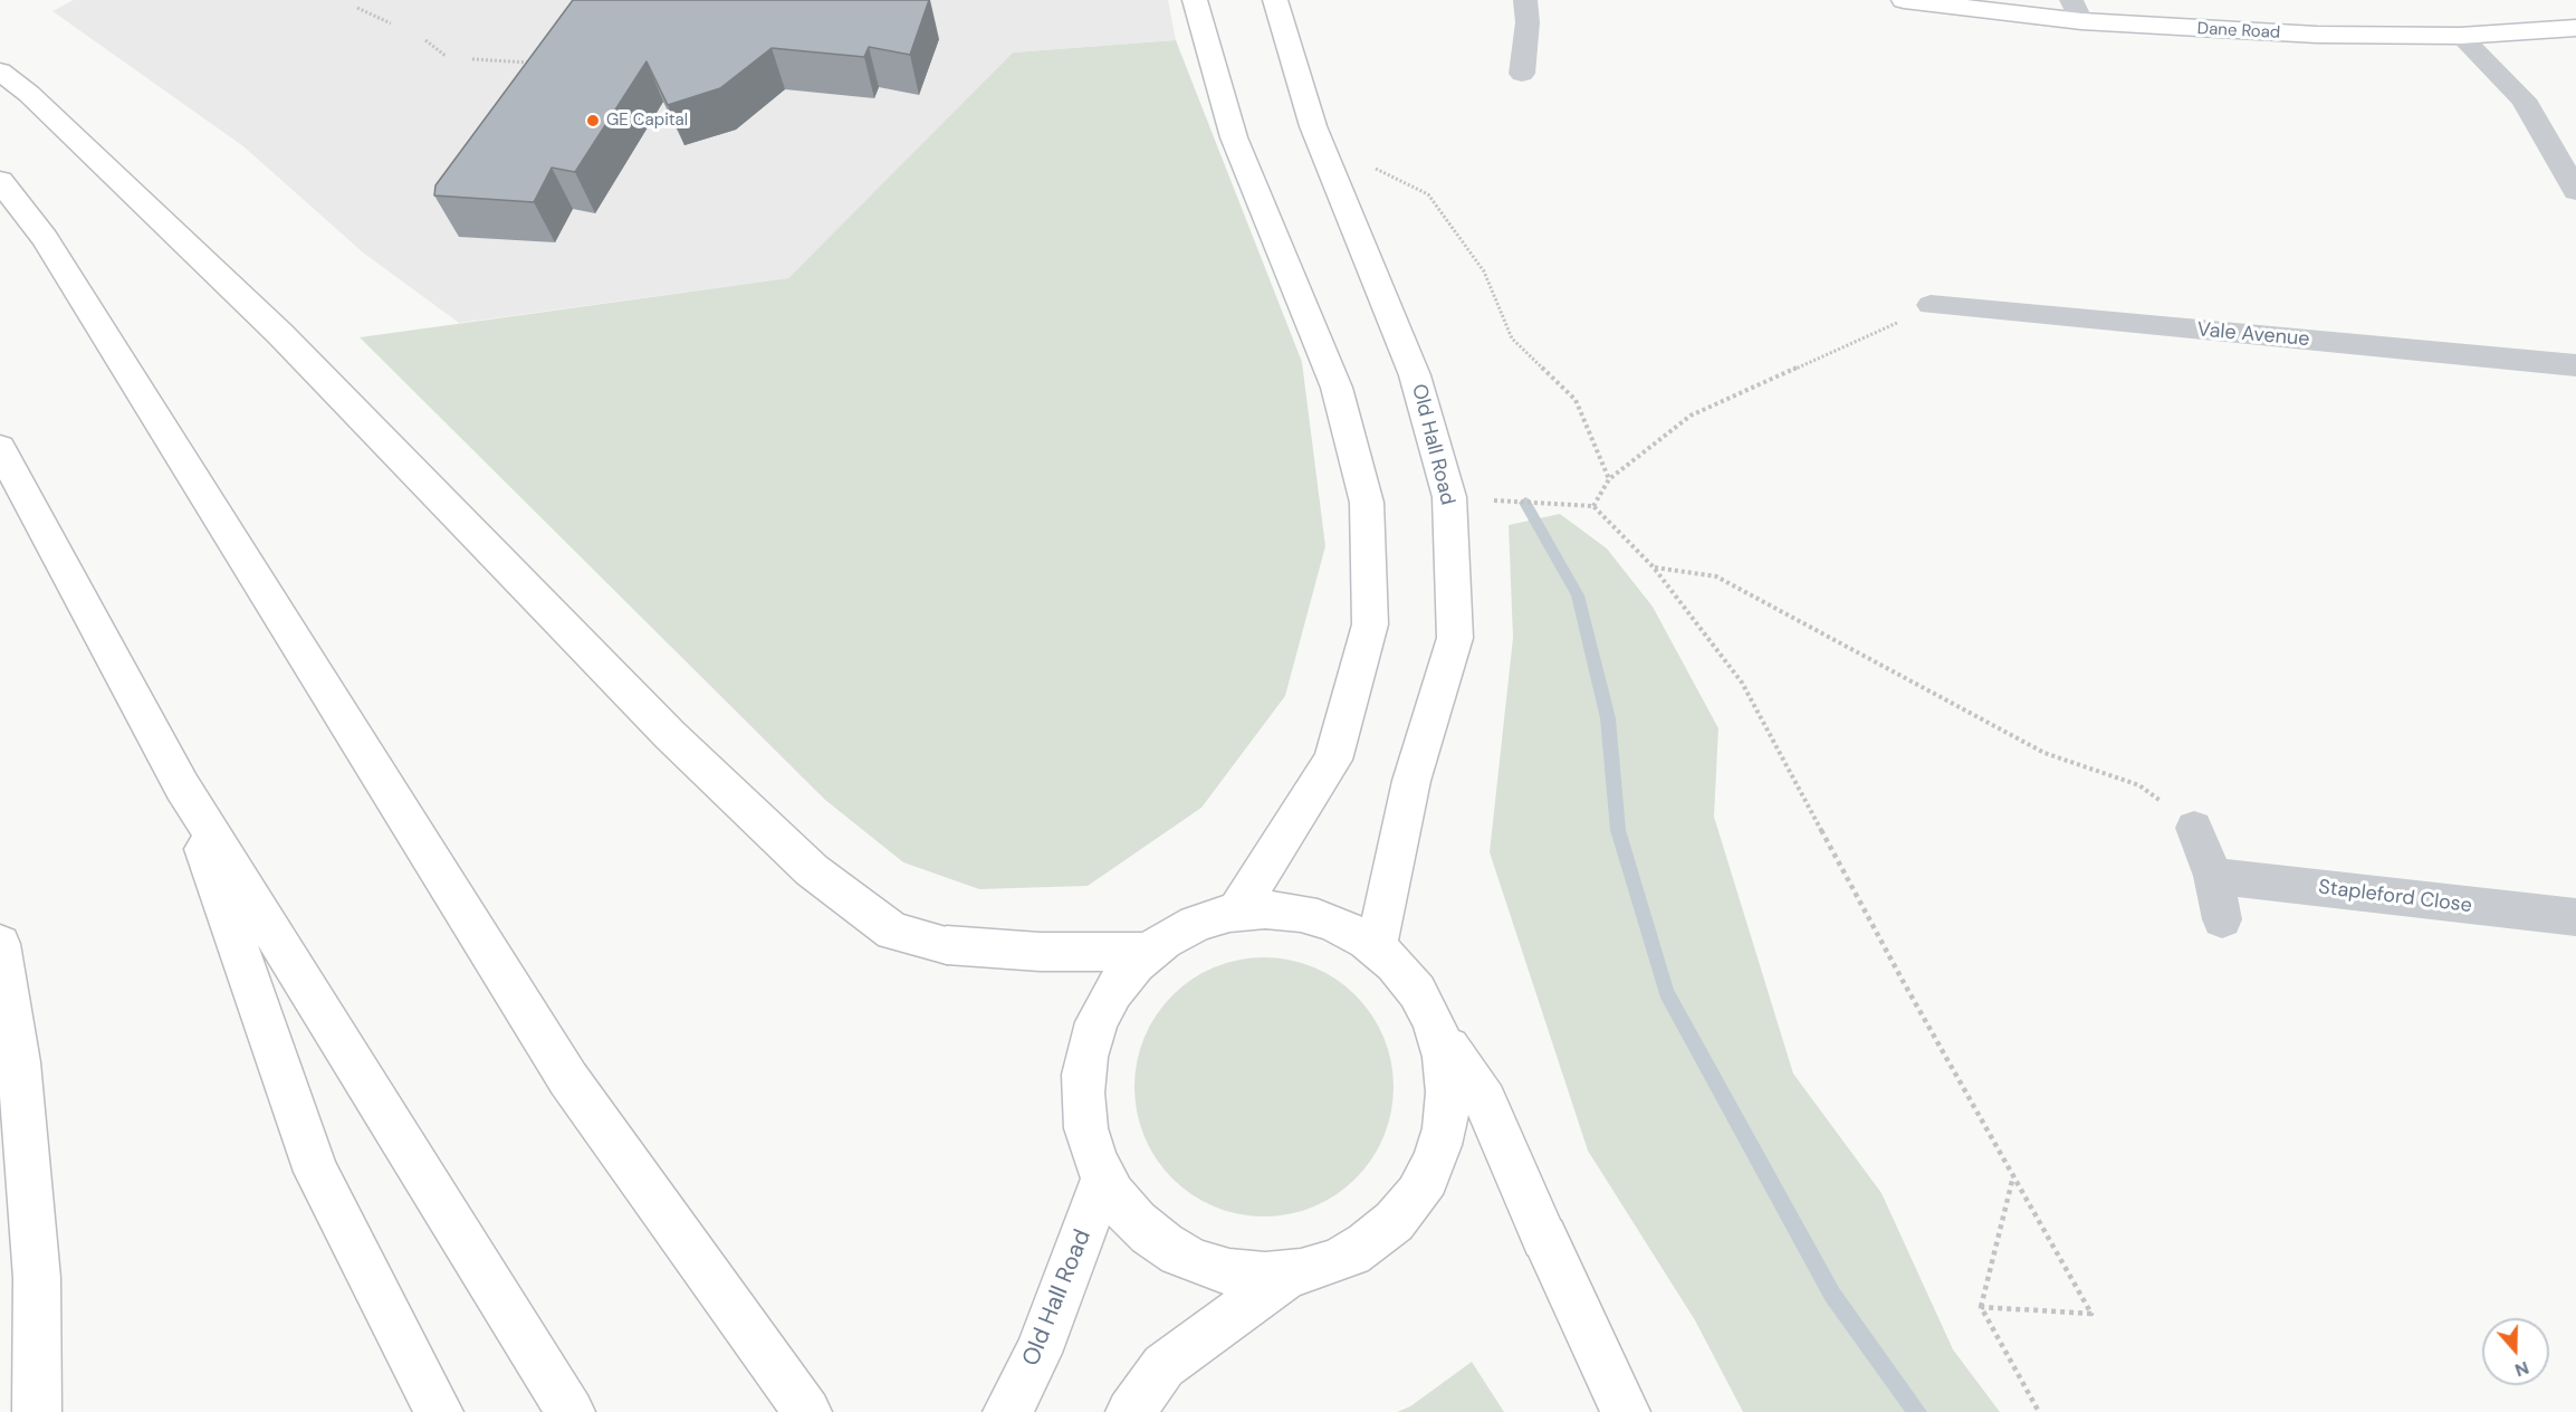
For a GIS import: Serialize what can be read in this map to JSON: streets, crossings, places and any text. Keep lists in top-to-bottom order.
{
  "streets": {
    "main road": ["Dane Road", "Old Hall Road"],
    "street": ["Vale Avenue", "Stapleford Close"]
  },
  "places": ["GE Capital"],
  "north": "bottom"
}
